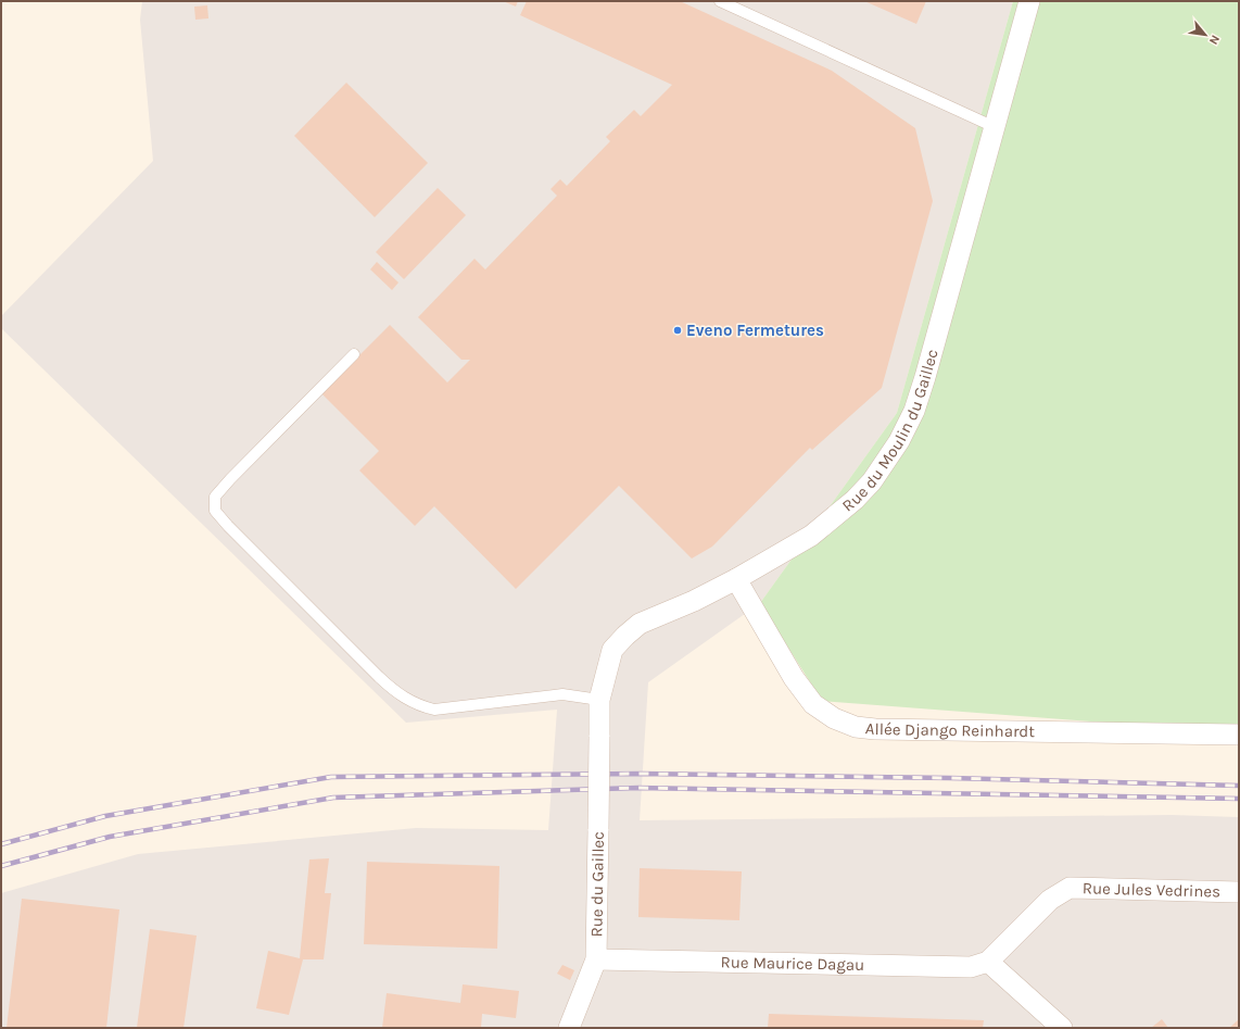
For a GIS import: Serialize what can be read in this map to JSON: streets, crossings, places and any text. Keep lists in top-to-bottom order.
{
  "streets": {
    "street": [
      "Rue du Moulin du Gaillec",
      "Allée Django Reinhardt",
      "Rue du Gaillec",
      "Rue Jules Vedrines",
      "Rue Maurice Dagau"
    ]
  },
  "crossings": [
    ["Rue du Moulin du Gaillec", "Allée Django Reinhardt"],
    ["Rue du Moulin du Gaillec", "Rue du Gaillec"],
    ["Rue du Gaillec", "Rue Maurice Dagau"],
    ["Rue Jules Vedrines", "Rue Maurice Dagau"]
  ],
  "places": ["Eveno Fermetures"],
  "north": "bottom right"
}
